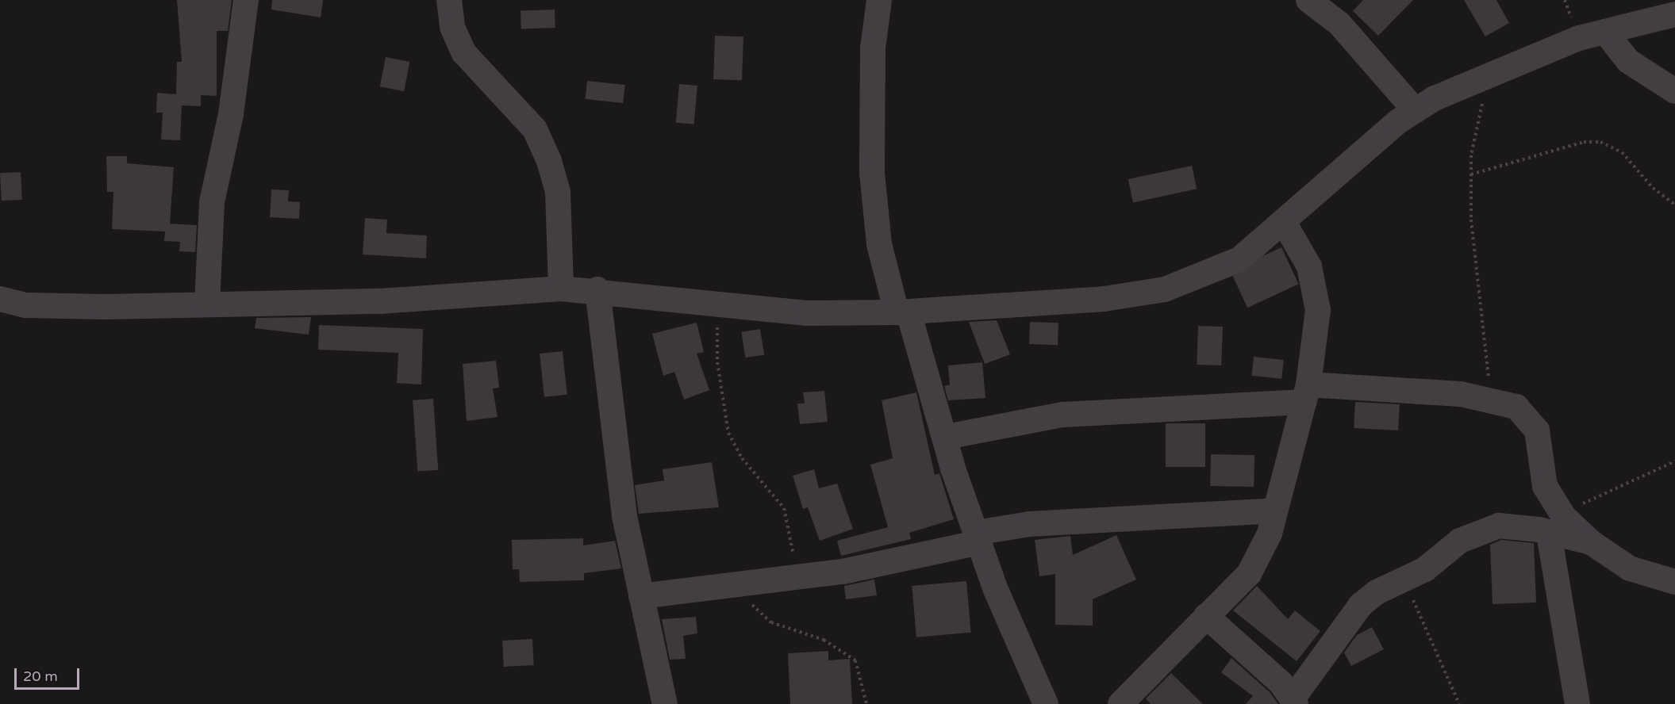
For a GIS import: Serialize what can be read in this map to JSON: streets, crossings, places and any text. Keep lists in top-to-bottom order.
{
  "scale_bar": "20 m"
}
